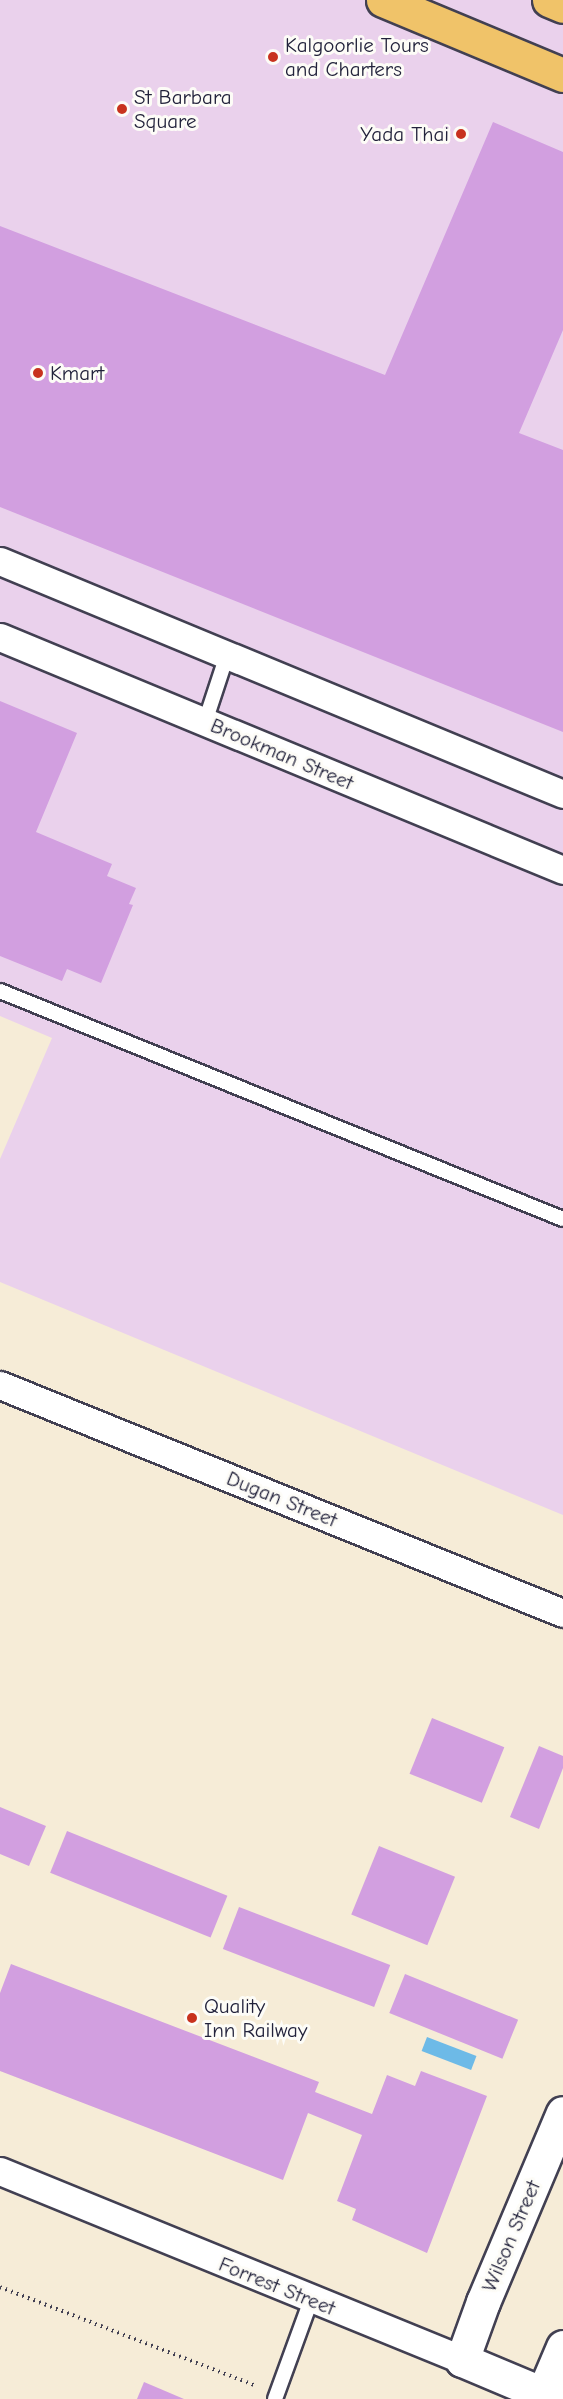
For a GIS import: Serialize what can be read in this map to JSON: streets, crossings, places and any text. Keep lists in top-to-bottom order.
{
  "streets": {
    "street": [
      "Brookman Street",
      "Dugan Street",
      "Wilson Street",
      "Forrest Street"
    ]
  },
  "crossings": [
    ["Wilson Street", "Forrest Street"]
  ],
  "places": [
    "Kalgoorlie Tours and Charters",
    "St Barbara Square",
    "Yada Thai",
    "Kmart",
    "Quality Inn Railway"
  ]
}
